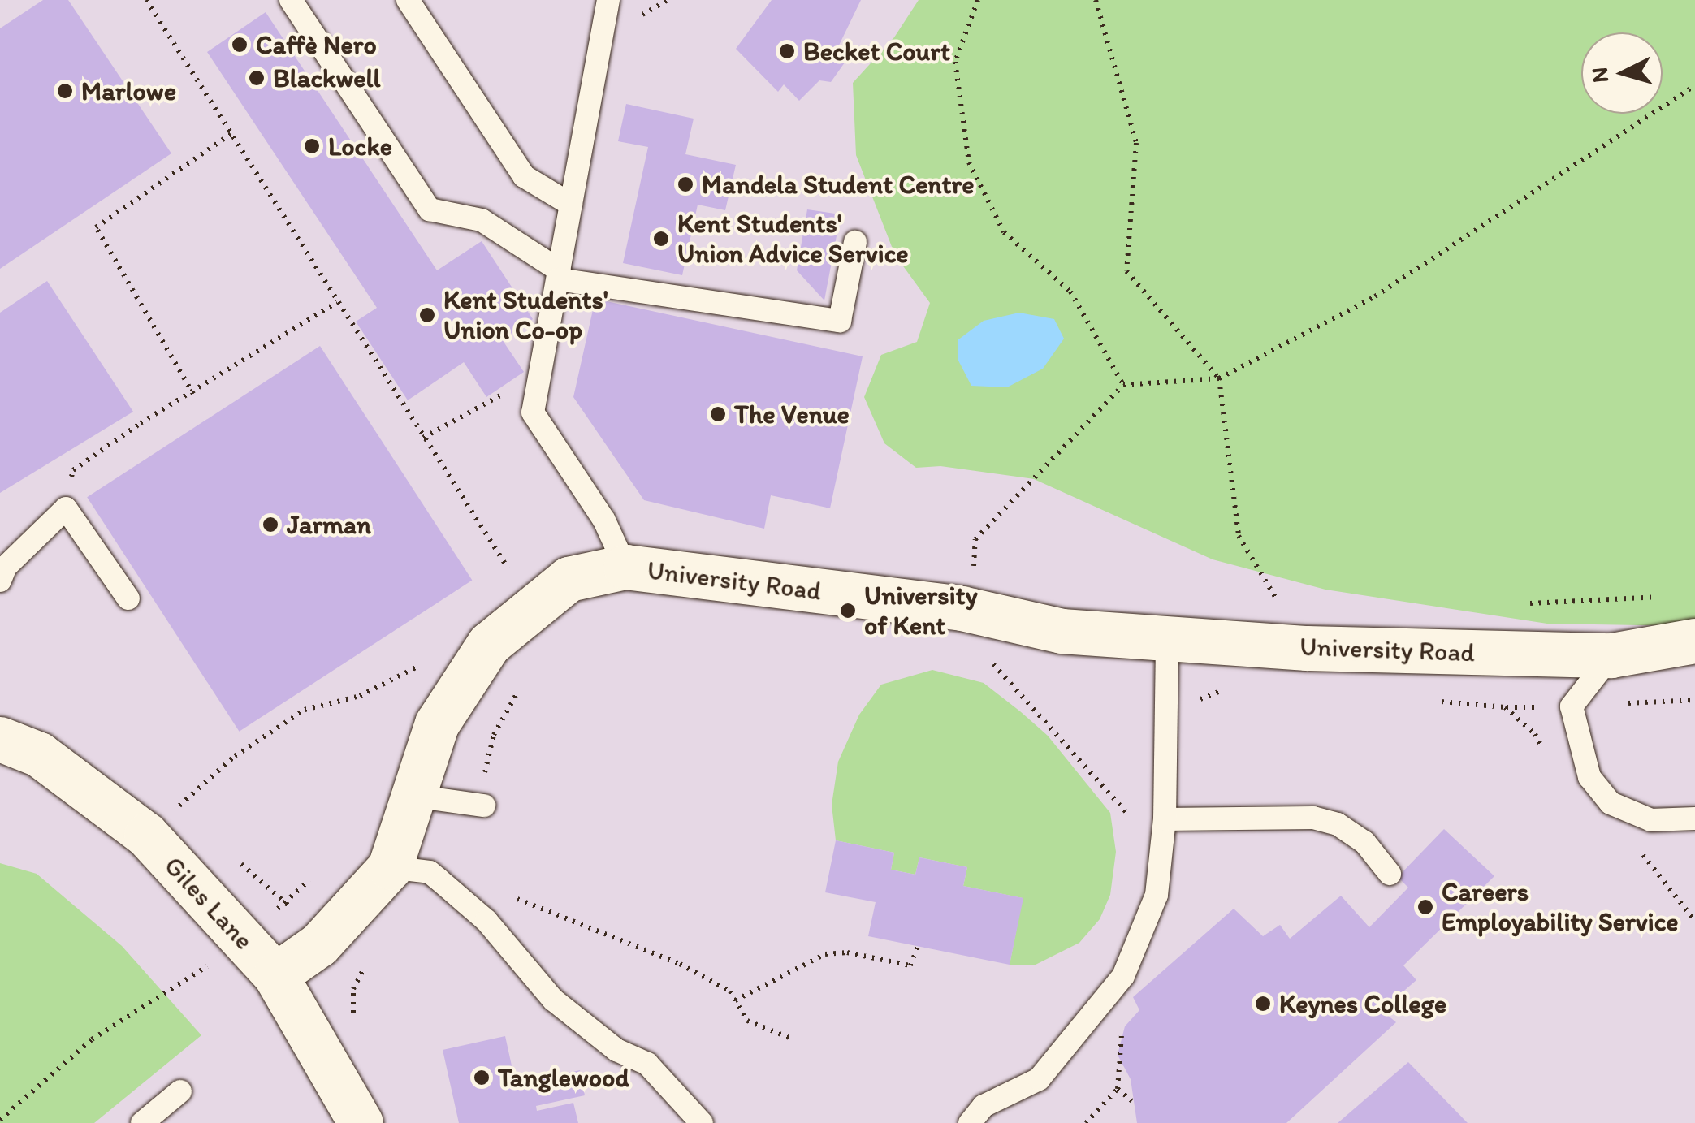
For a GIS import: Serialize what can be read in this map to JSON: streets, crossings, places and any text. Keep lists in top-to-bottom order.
{
  "streets": {
    "street": ["University Road", "Giles Lane"]
  },
  "crossings": [
    ["University Road", "Giles Lane"]
  ],
  "places": [
    "Caffè Nero",
    "Becket Court",
    "Blackwell",
    "Marlowe",
    "Locke",
    "Mandela Student Centre",
    "Kent Students' Union Advice Service",
    "Kent Students' Union Co-op",
    "The Venue",
    "Jarman",
    "University of Kent",
    "Careers Employability Service",
    "Keynes College",
    "Tanglewood"
  ],
  "north": "left"
}
